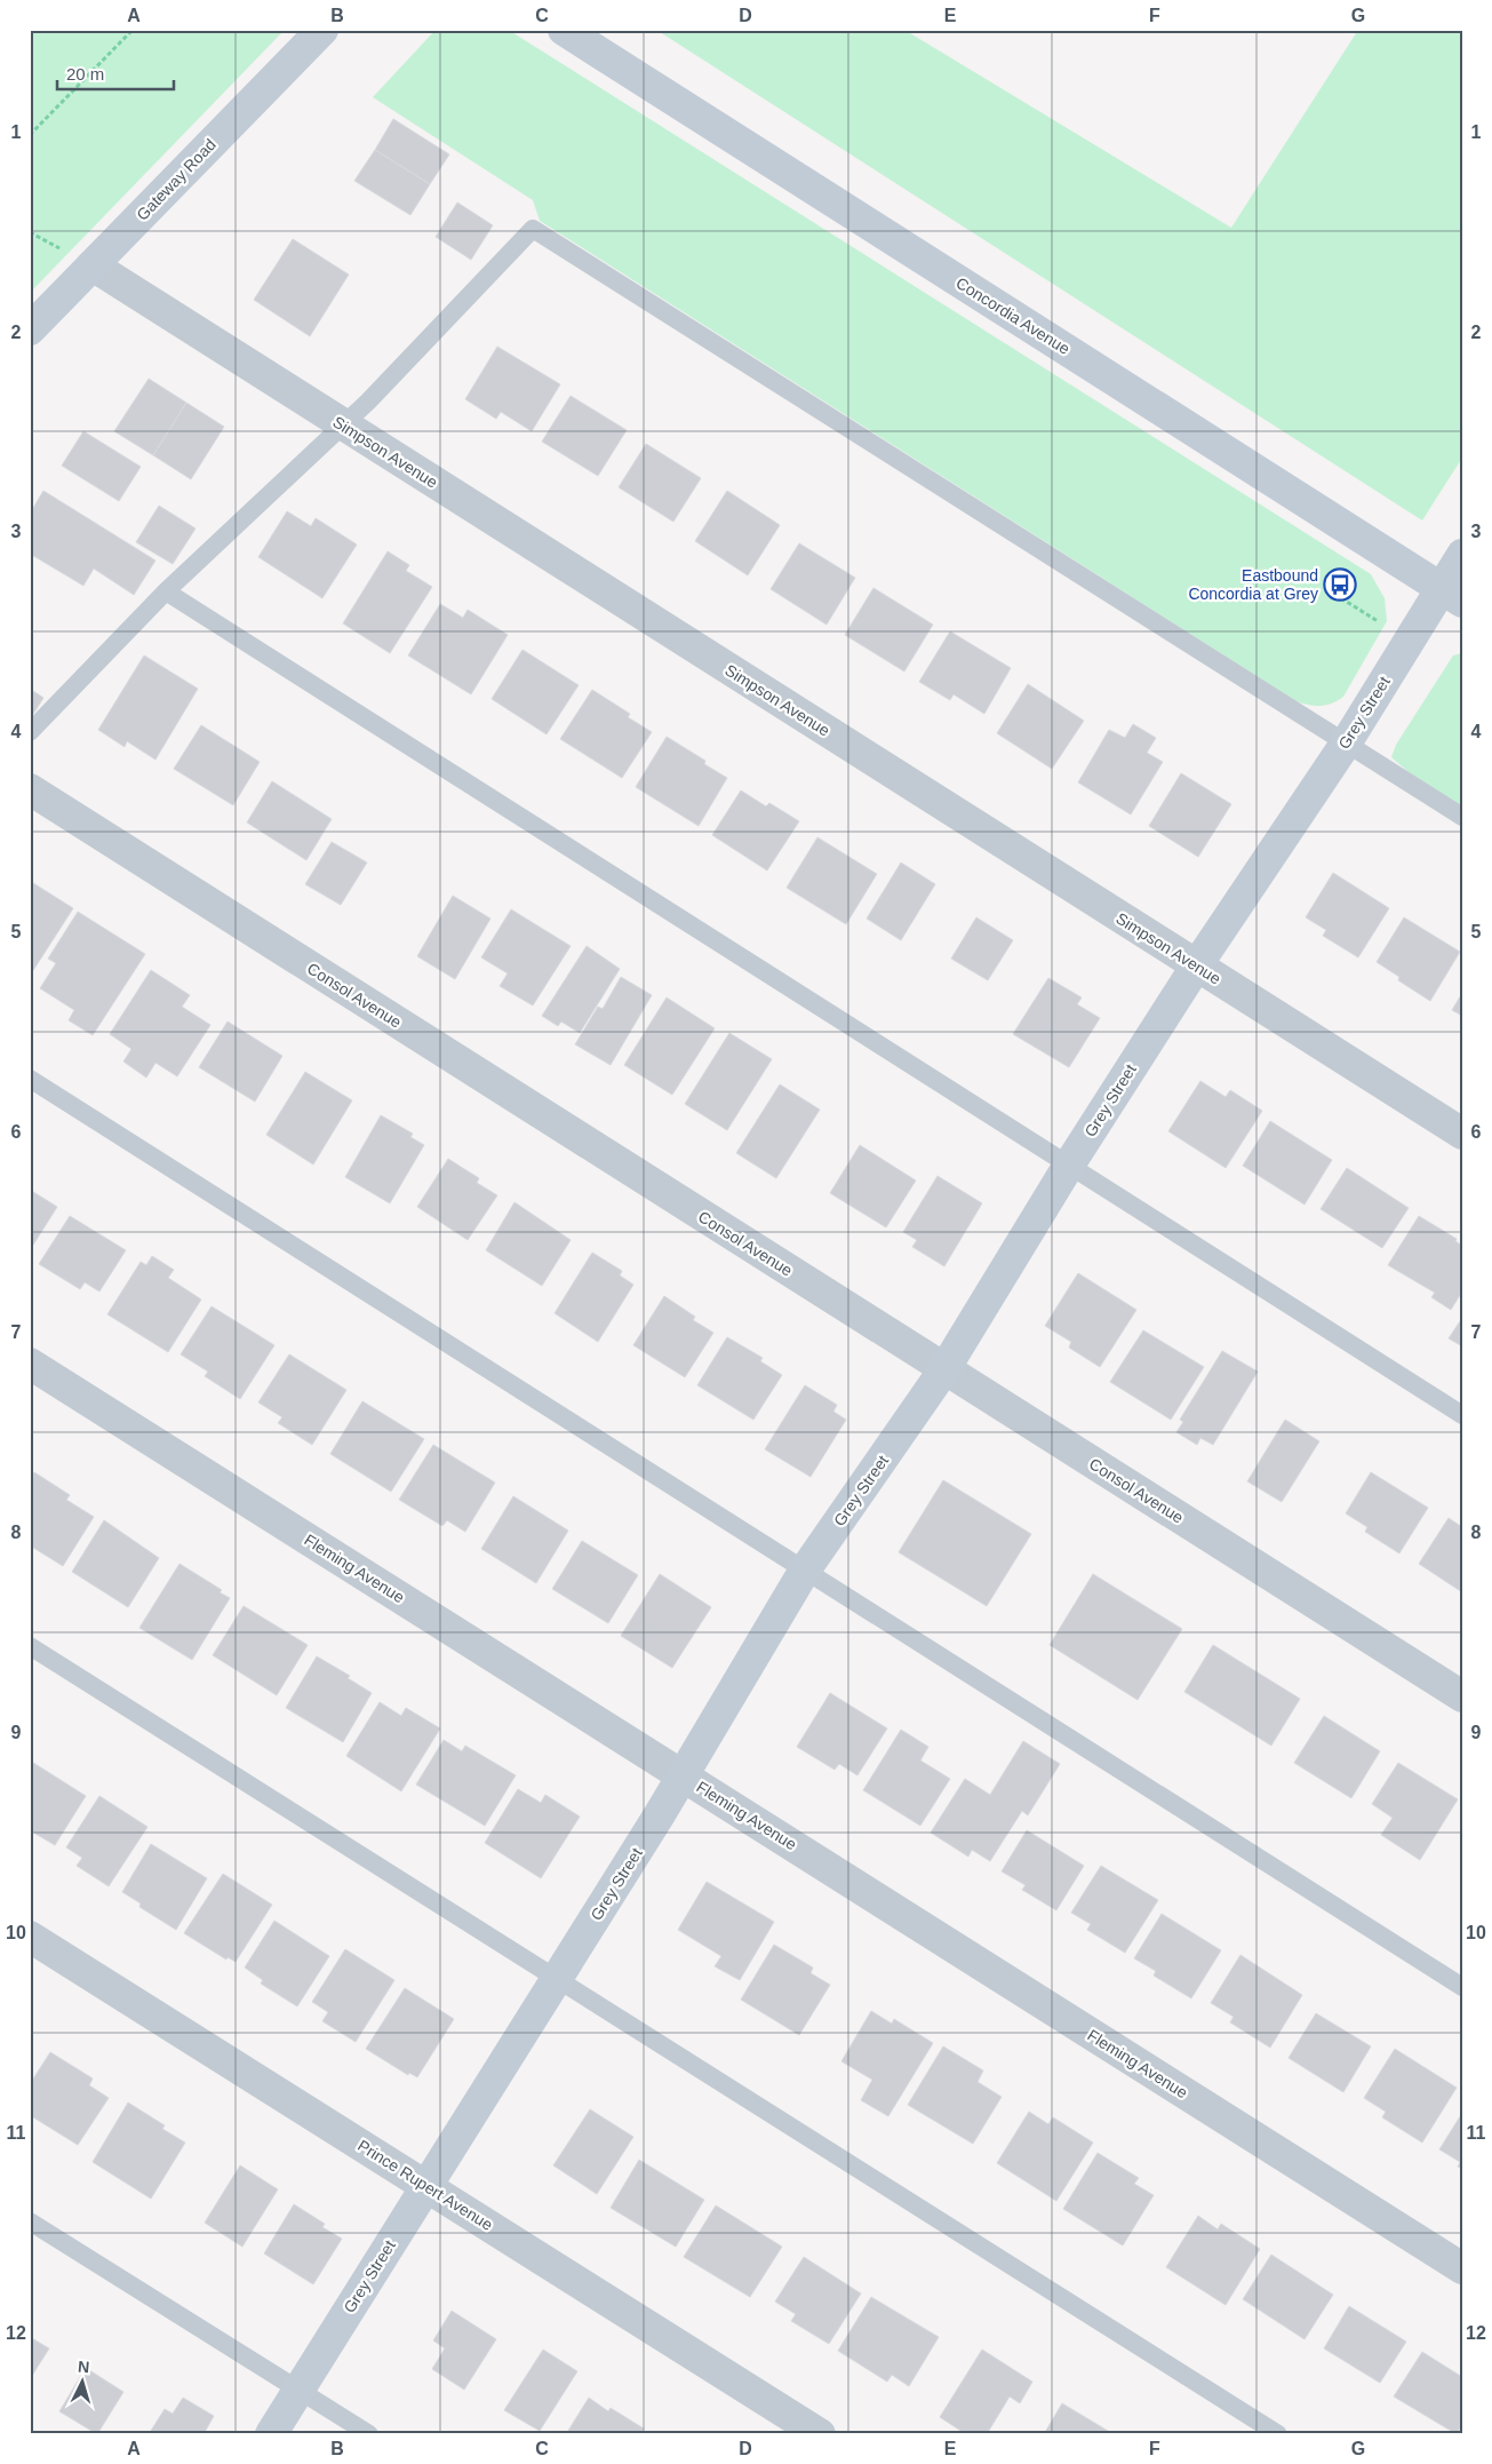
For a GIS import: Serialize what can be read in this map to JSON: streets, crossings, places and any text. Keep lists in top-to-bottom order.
{
  "streets": {
    "street": [
      "Gateway Road",
      "Concordia Avenue",
      "Simpson Avenue",
      "Grey Street",
      "Consol Avenue",
      "Fleming Avenue",
      "Prince Rupert Avenue"
    ]
  },
  "crossings": [
    ["Gateway Road", "Simpson Avenue"],
    ["Concordia Avenue", "Grey Street"],
    ["Simpson Avenue", "Grey Street"],
    ["Grey Street", "Consol Avenue"],
    ["Grey Street", "Fleming Avenue"],
    ["Grey Street", "Prince Rupert Avenue"]
  ],
  "places": {
    "bus stop": ["Eastbound Concordia at Grey"]
  },
  "scale_bar": "20 m",
  "north": "top",
  "grid": {
    "columns": [
      "A",
      "B",
      "C",
      "D",
      "E",
      "F",
      "G"
    ],
    "rows": [
      "1",
      "2",
      "3",
      "4",
      "5",
      "6",
      "7",
      "8",
      "9",
      "10",
      "11",
      "12"
    ]
  }
}
